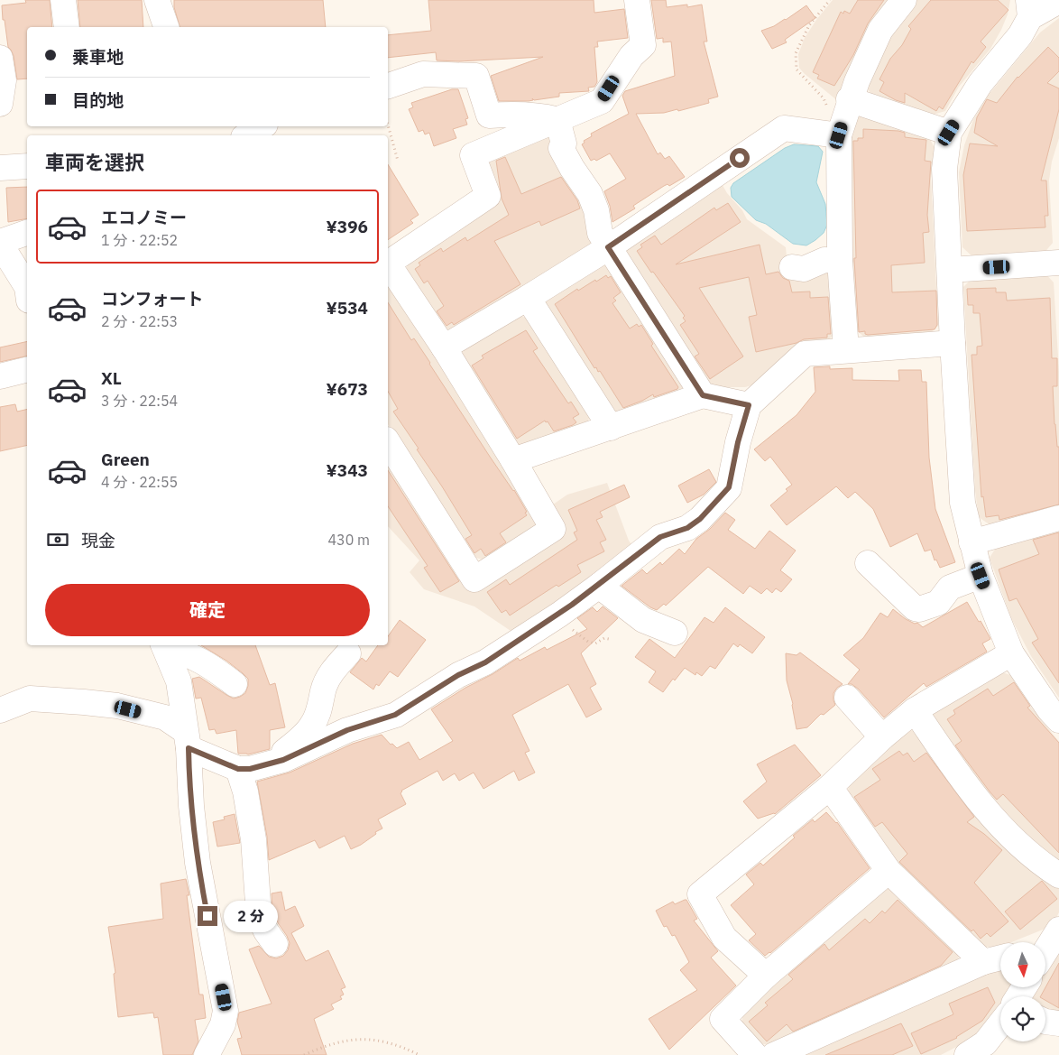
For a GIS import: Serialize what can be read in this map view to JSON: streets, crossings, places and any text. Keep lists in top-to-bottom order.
{
  "north": "bottom",
  "page": {
    "banner": ["乗車地", "目的地"],
    "heading": "車両を選択",
    "list": [
      {
        "name": "エコノミー",
        "note": "1 分 · 22:52",
        "value": "¥396"
      },
      {
        "name": "コンフォート",
        "note": "2 分 · 22:53",
        "value": "¥534"
      },
      {
        "name": "XL",
        "note": "3 分 · 22:54",
        "value": "¥673"
      },
      {
        "name": "Green",
        "note": "4 分 · 22:55",
        "value": "¥343"
      }
    ],
    "pay": ["現金", "430 m"],
    "buttons": "確定",
    "bubble": "2 分"
  }
}
